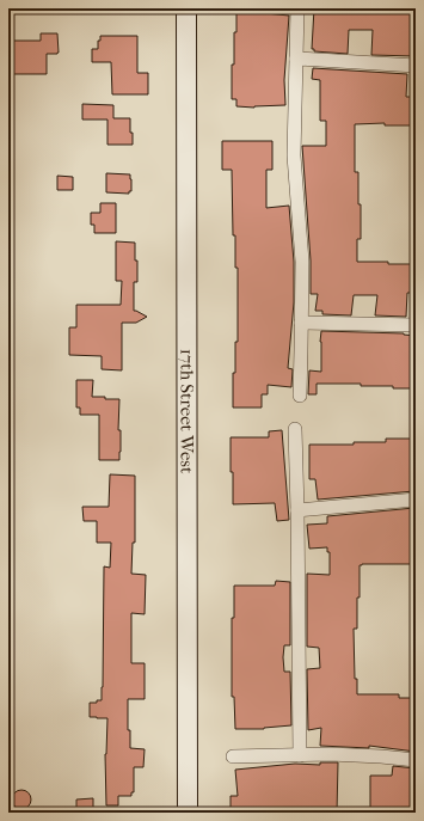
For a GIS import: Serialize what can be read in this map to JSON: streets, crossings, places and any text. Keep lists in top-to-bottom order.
{
  "streets": {
    "street": ["17th Street West"]
  }
}
